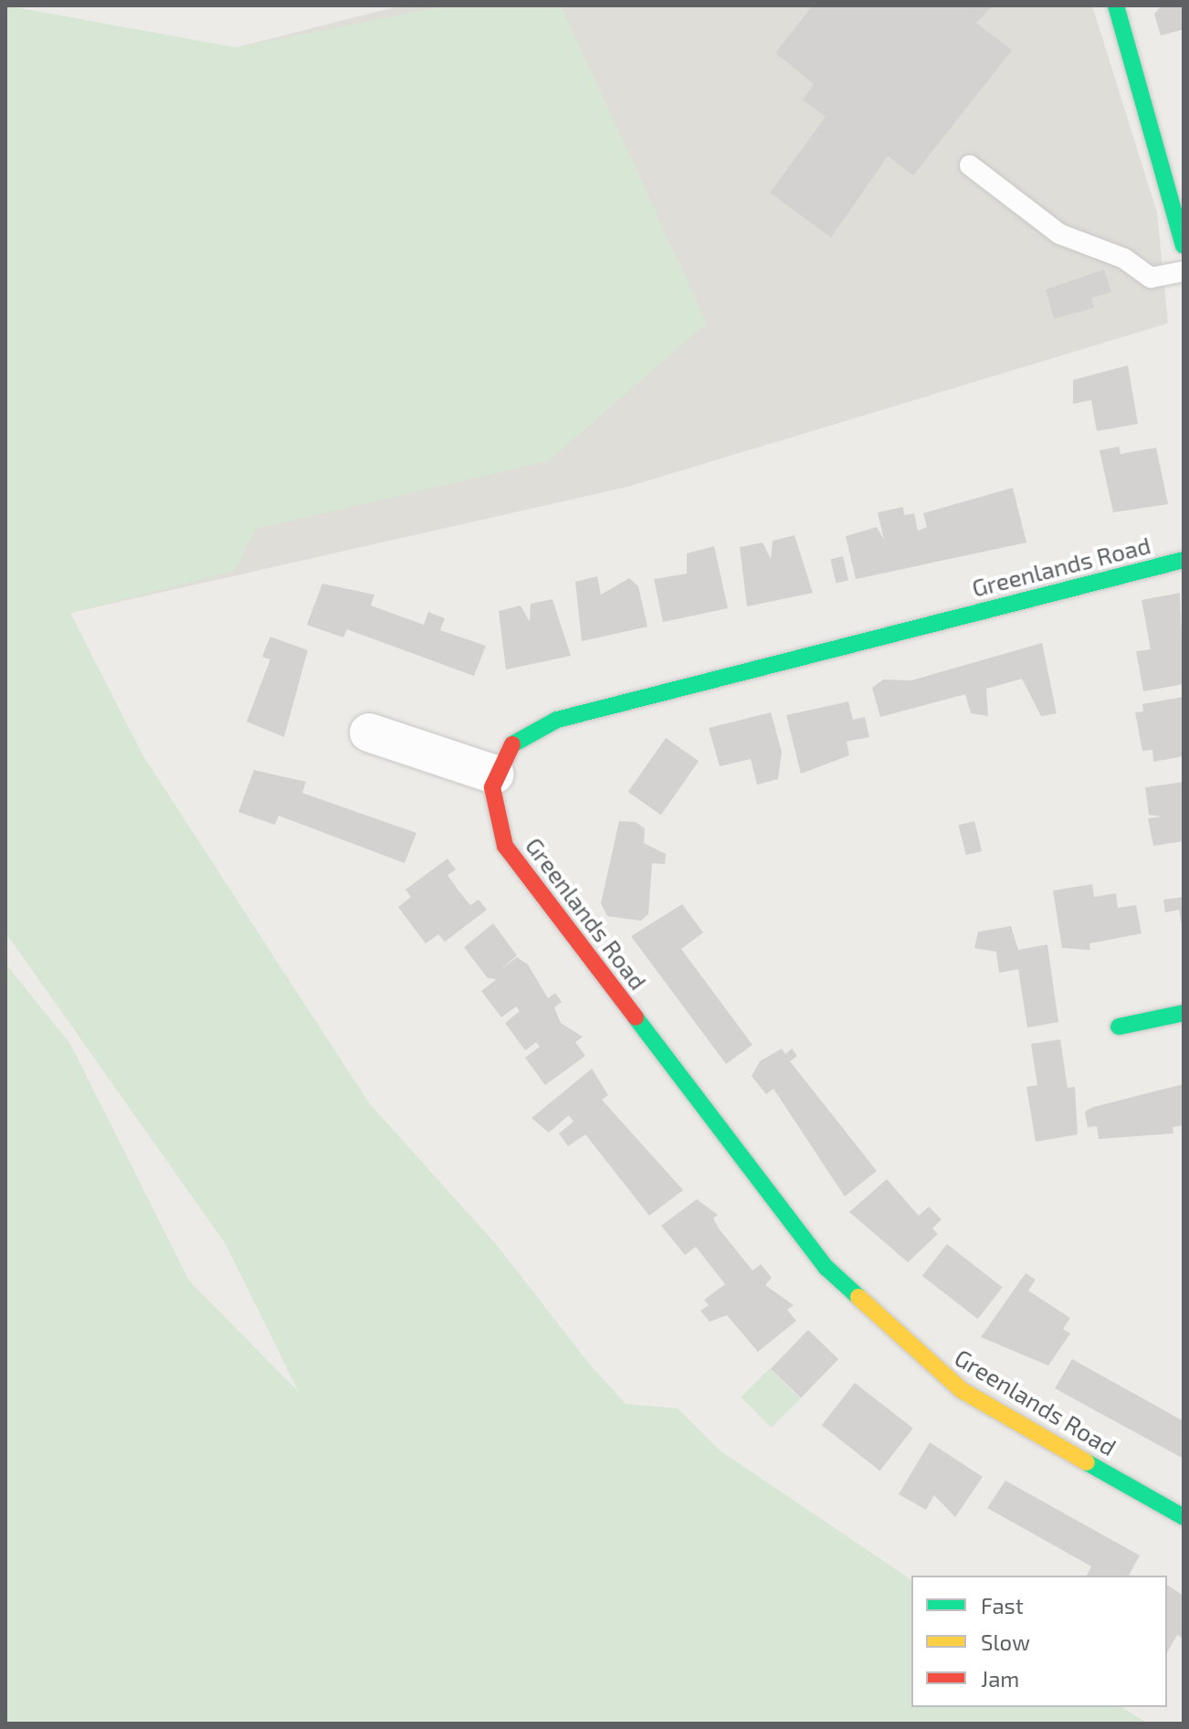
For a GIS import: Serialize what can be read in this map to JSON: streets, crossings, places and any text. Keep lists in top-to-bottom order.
{
  "streets": {
    "street": ["Greenlands Road"]
  },
  "legend": ["Fast", "Slow", "Jam"]
}
